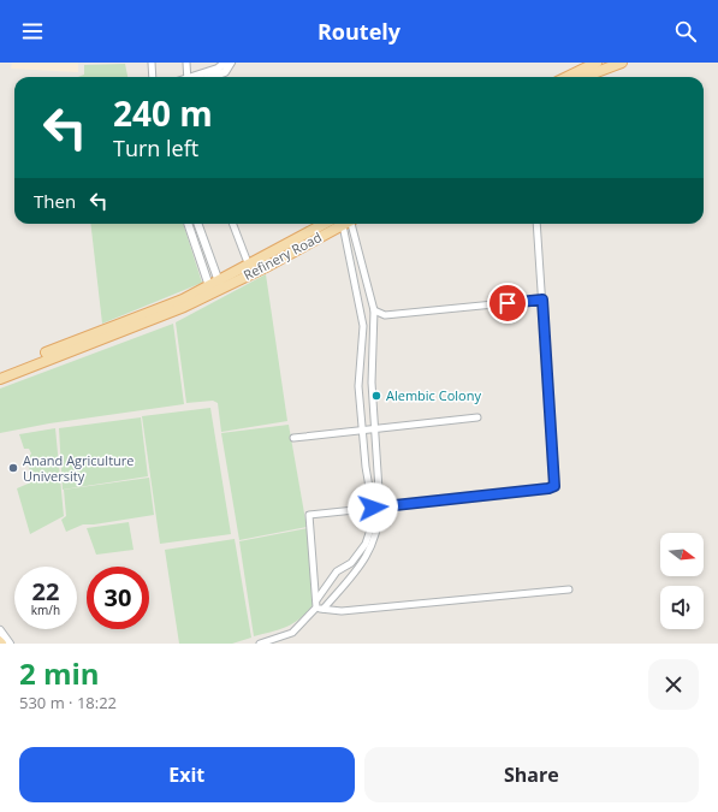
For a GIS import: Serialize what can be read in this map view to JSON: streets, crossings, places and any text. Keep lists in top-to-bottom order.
{
  "streets": {
    "main road": ["Refinery Road"]
  },
  "places": ["Alembic Colony", "Anand Agriculture University"],
  "north": "right",
  "page": {
    "header": "Routely",
    "turn": ["240 m", "Turn left"],
    "then": "Then",
    "speed": "22 km/h",
    "limit": "30",
    "heading": ["2 min", "530 m · 18:22"],
    "buttons": ["Exit", "Share"]
  }
}
